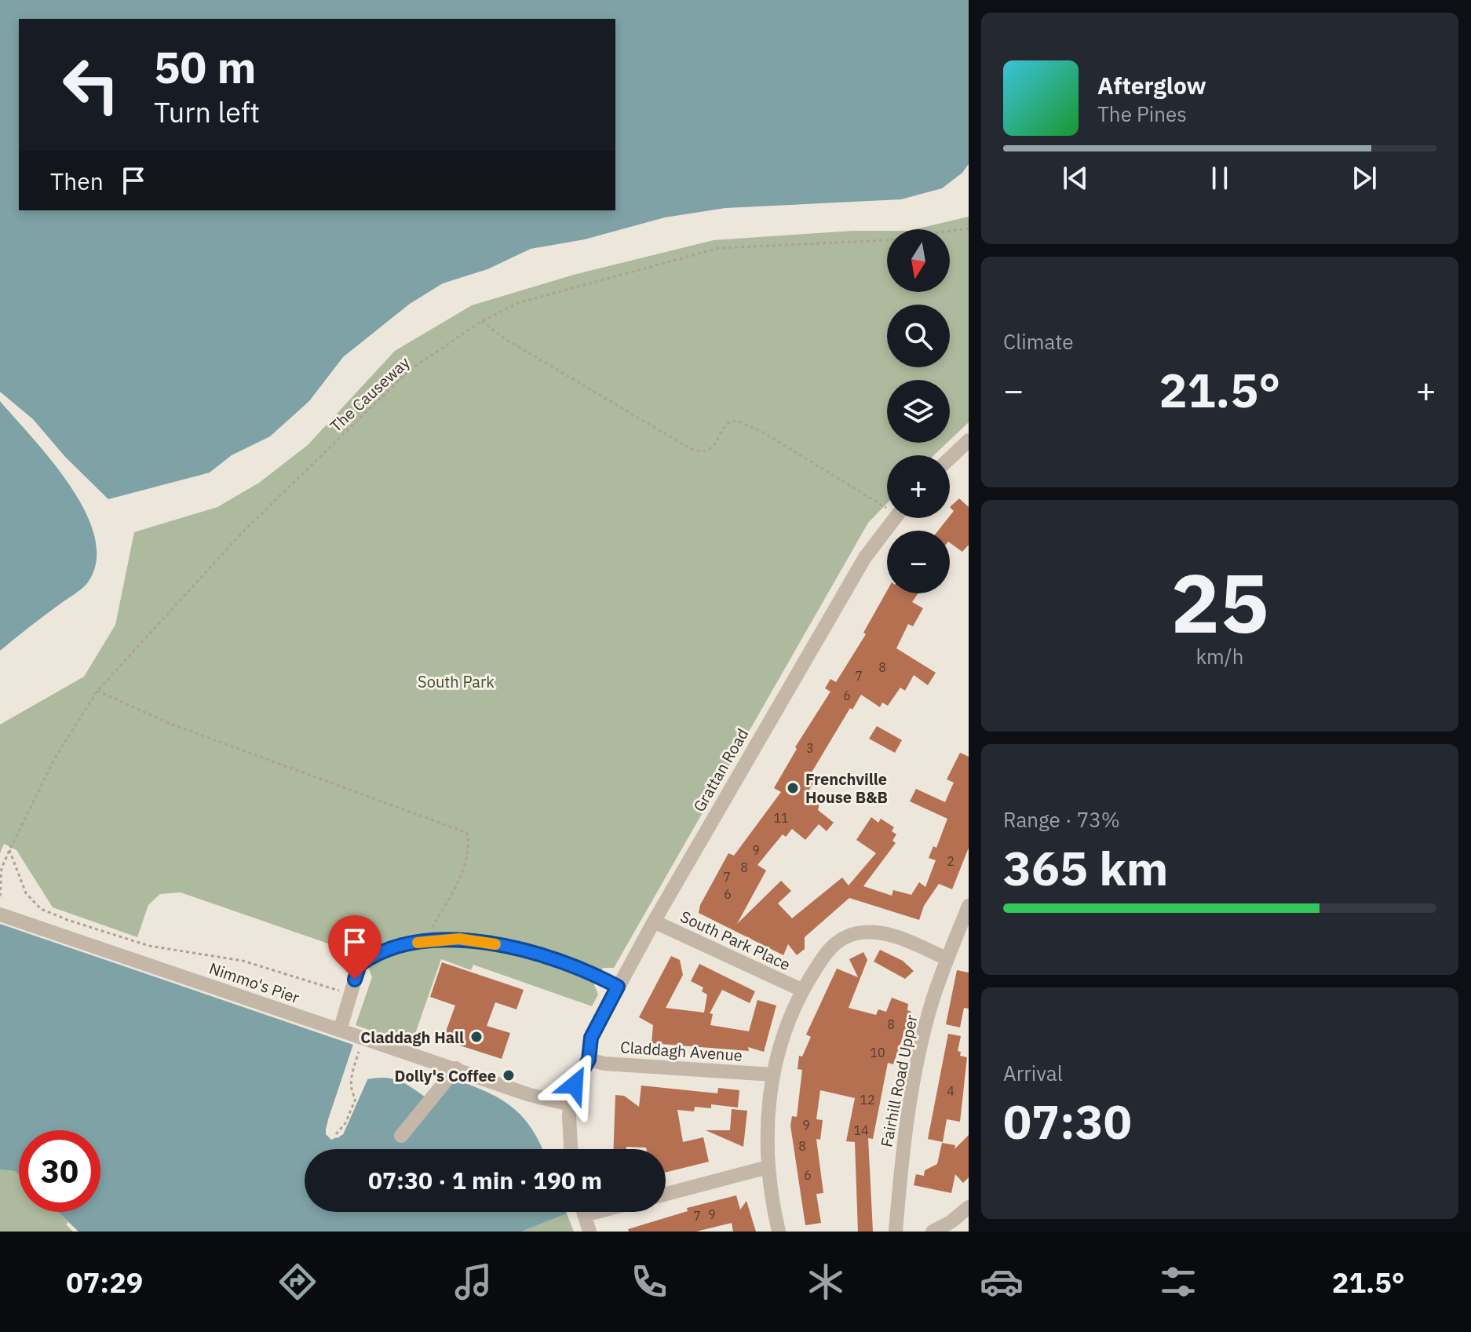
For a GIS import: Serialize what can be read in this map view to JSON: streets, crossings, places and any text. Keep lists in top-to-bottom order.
{
  "streets": {
    "street": [
      "Grattan Road",
      "South Park Place",
      "Nimmo's Pier",
      "Claddagh Avenue",
      "Fairhill Road Upper"
    ],
    "path": ["The Causeway"]
  },
  "crossings": [
    ["Grattan Road", "South Park Place"],
    ["Grattan Road", "Nimmo's Pier"],
    ["Grattan Road", "Claddagh Avenue"]
  ],
  "parks": ["South Park"],
  "places": ["Frenchville House B&B", "Claddagh Hall", "Dolly's Coffee"],
  "house_numbers": [
    "8",
    "7",
    "6",
    "3",
    "11",
    "9",
    "2",
    "8",
    "7",
    "6",
    "8",
    "10",
    "4",
    "12",
    "9",
    "14",
    "8",
    "6",
    "9",
    "7"
  ],
  "north": "bottom",
  "page": {
    "turn": ["50 m", "Turn left"],
    "song": ["Afterglow", "The Pines"],
    "then": "Then",
    "map_buttons": ["+", "−"],
    "tile": [
      "Climate",
      ["25", "km/h"],
      ["Range · 73%", "365 km"],
      ["Arrival", "07:30"]
    ],
    "heat": ["−", "21.5°", "+"],
    "limit": "30",
    "trip": "07:30 · 1 min · 190 m",
    "tabs": ["07:29", "21.5°"]
  }
}
